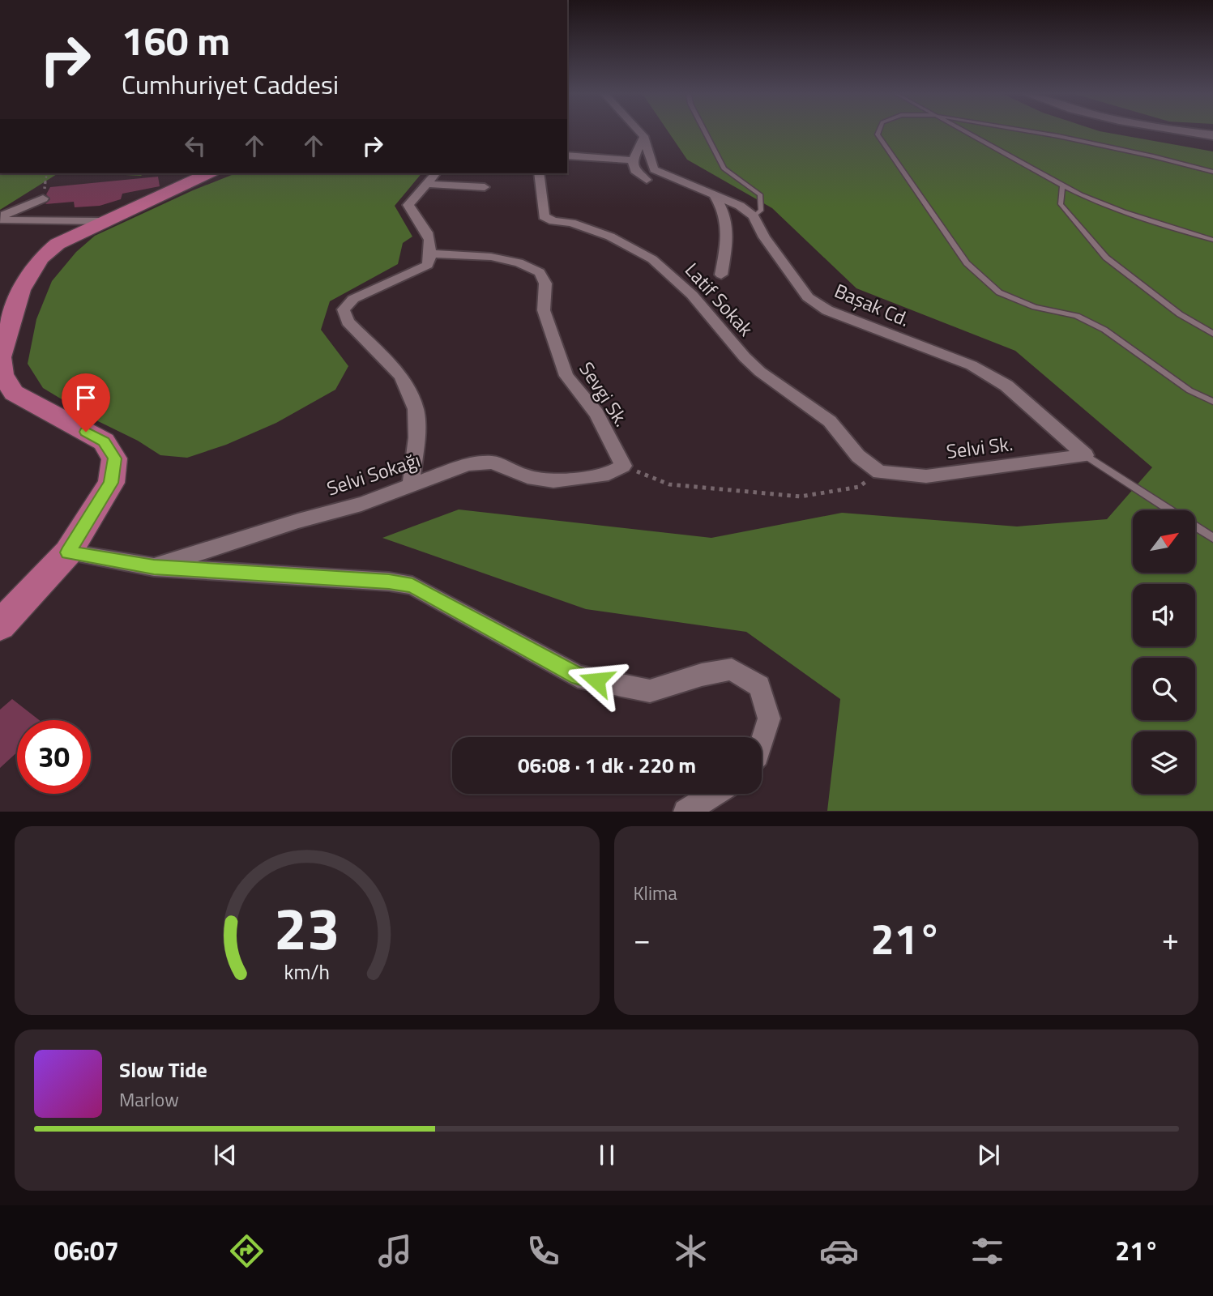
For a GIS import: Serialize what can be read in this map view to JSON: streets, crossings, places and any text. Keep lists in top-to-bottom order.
{
  "streets": {
    "street": [
      "Latif Sokak",
      "Başak Cd.",
      "Sevgi Sk.",
      "Selvi Sk.",
      "Selvi Sokağı"
    ]
  },
  "crossings": [
    ["Latif Sokak", "Selvi Sk."],
    ["Başak Cd.", "Selvi Sk."],
    ["Sevgi Sk.", "Selvi Sokağı"]
  ],
  "north": "top right",
  "page": {
    "turn": ["160 m", "Cumhuriyet Caddesi"],
    "limit": "30",
    "trip": "06:08 · 1 dk · 220 m",
    "tile": "Klima",
    "heat": ["−", "21°", "+"],
    "song": ["Slow Tide", "Marlow"],
    "tabs": ["06:07", "21°"],
    "gauge": ["23", "km/h"]
  }
}
